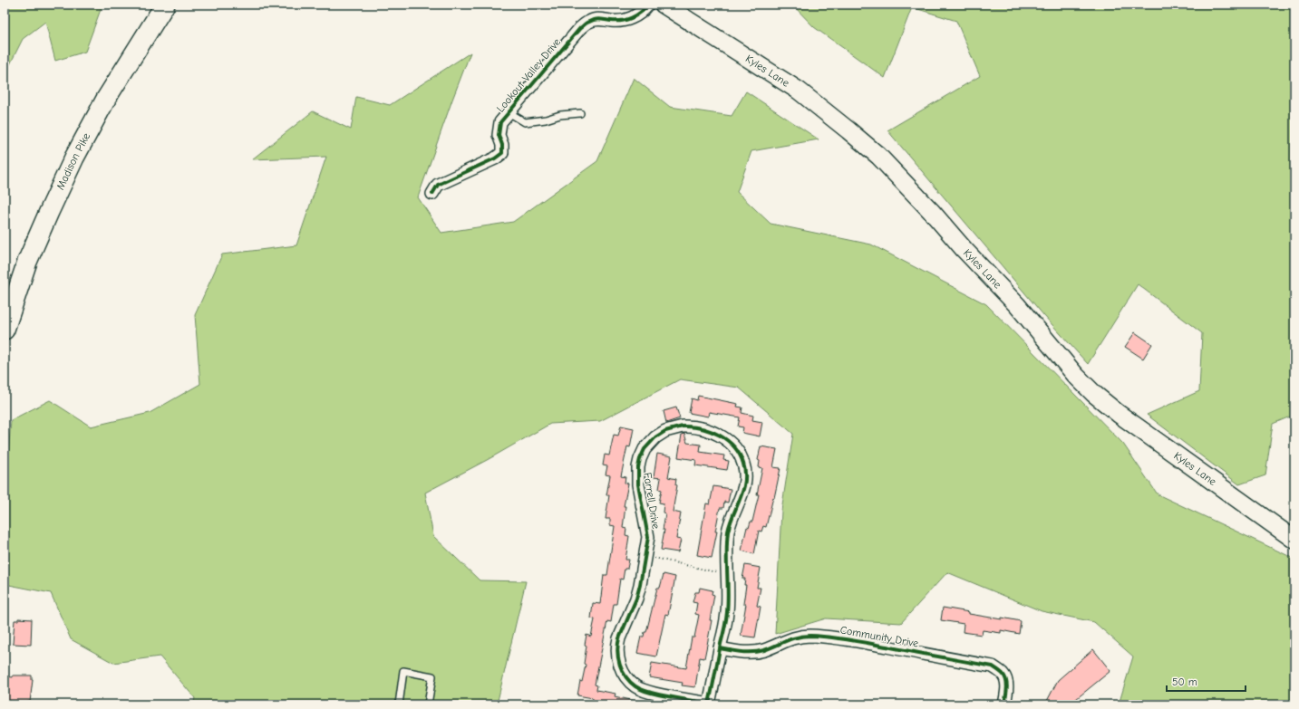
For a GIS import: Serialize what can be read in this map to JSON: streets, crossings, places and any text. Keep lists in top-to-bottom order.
{
  "streets": {
    "main road": ["Kyles Lane", "Madison Pike"],
    "street": ["Lookout Valley Drive", "Farrell Drive", "Community Drive"]
  },
  "crossings": [
    ["Farrell Drive", "Community Drive"]
  ],
  "scale_bar": "50 m"
}
